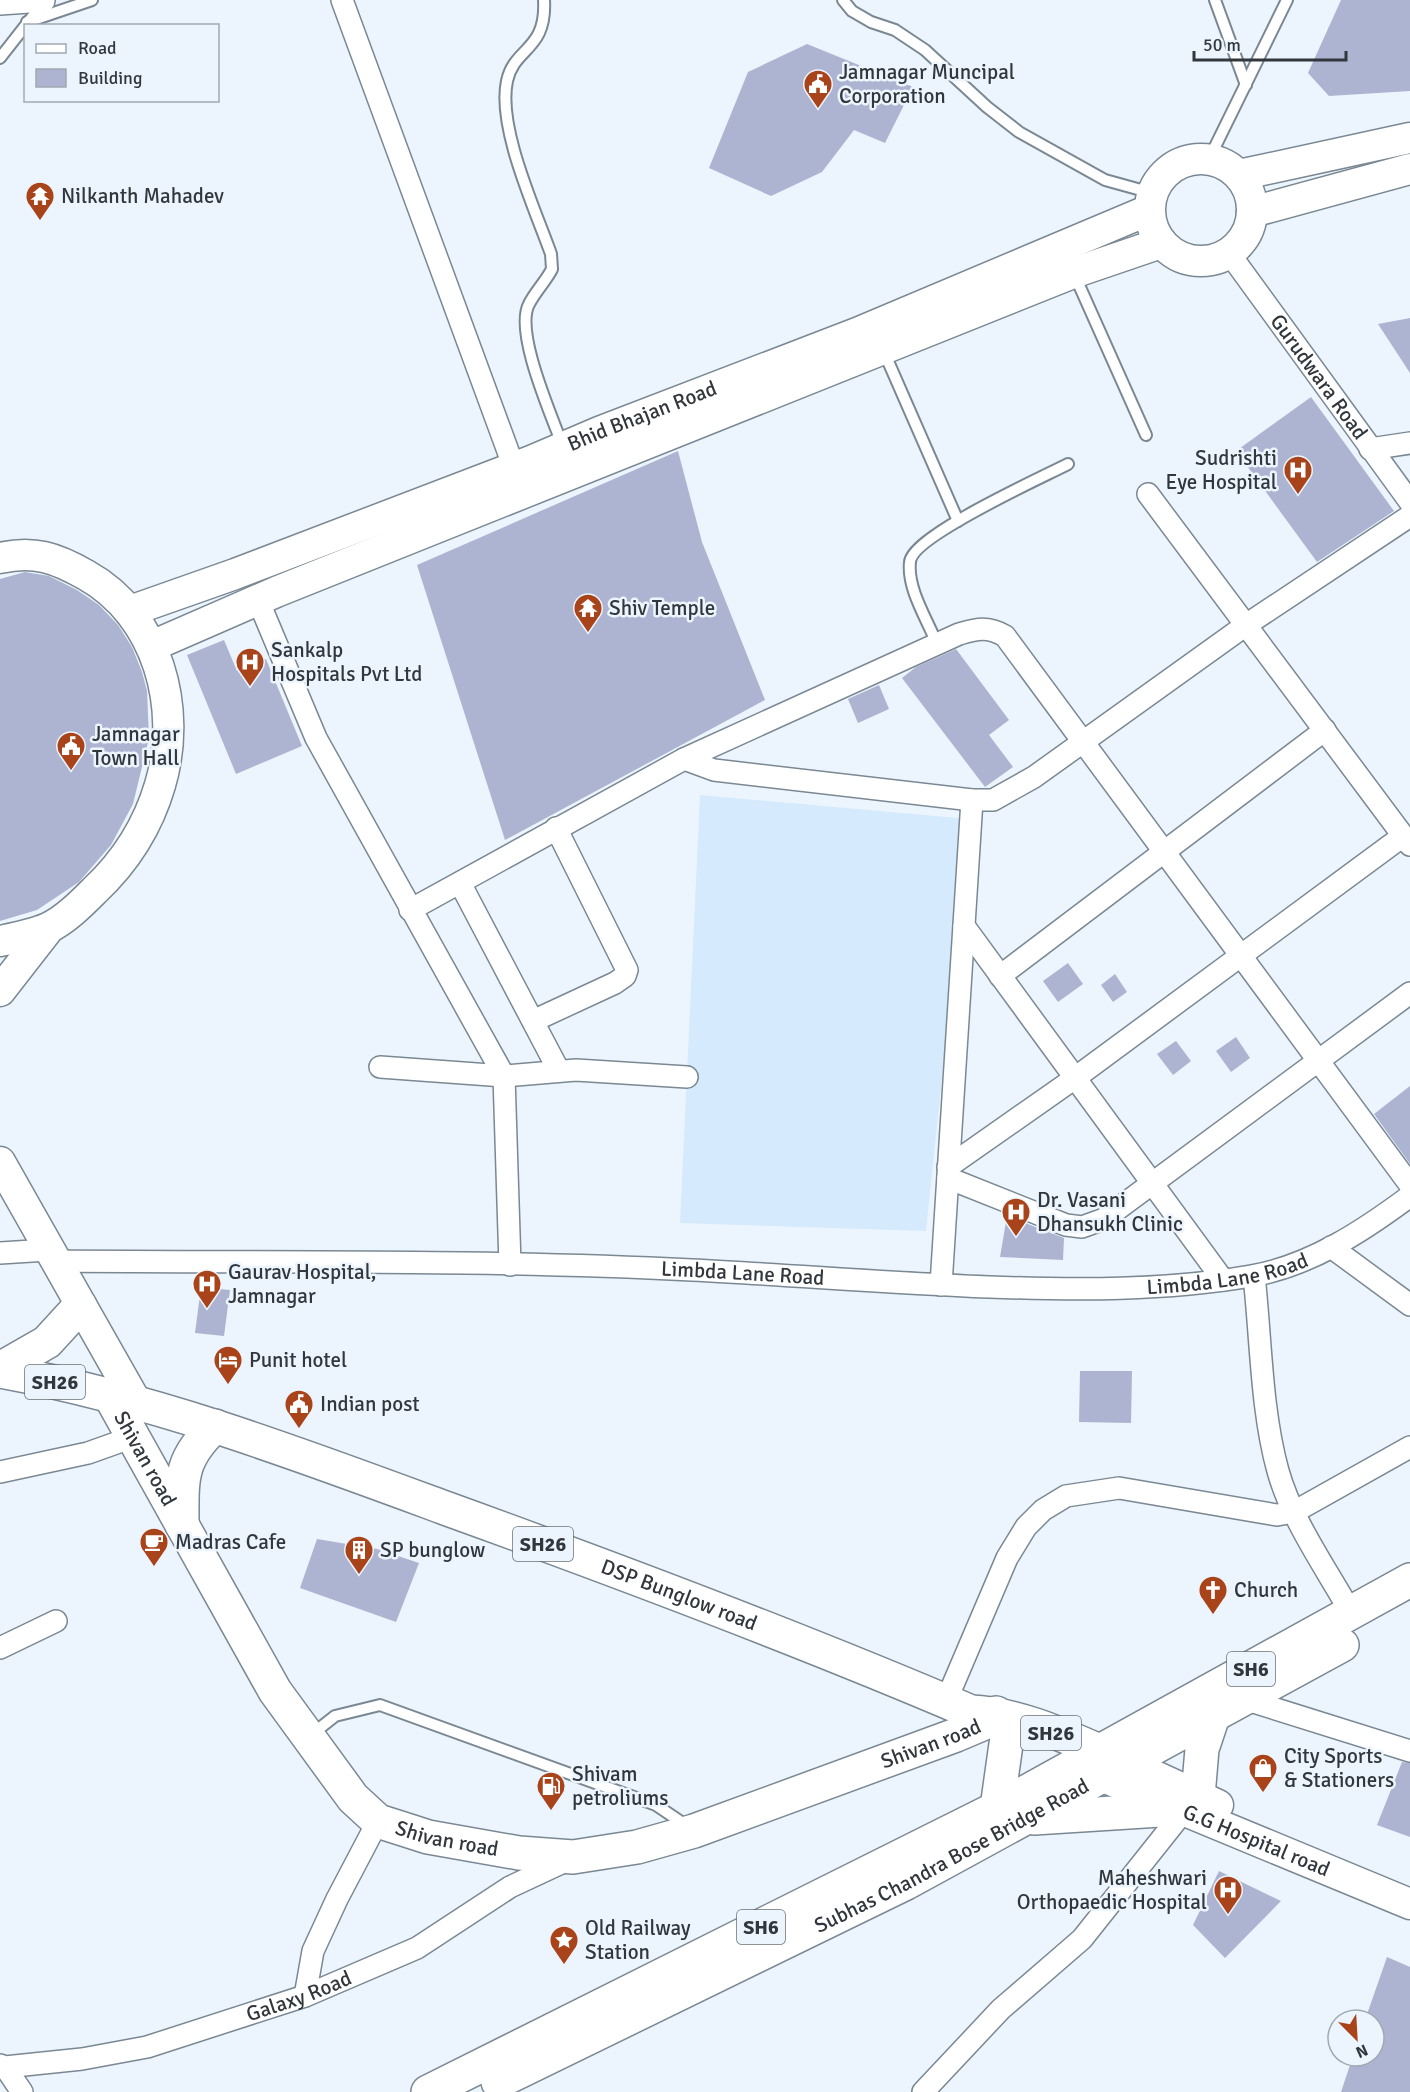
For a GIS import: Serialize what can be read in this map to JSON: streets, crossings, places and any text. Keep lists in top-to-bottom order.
{
  "streets": {
    "main road": [
      "Bhid Bhajan Road",
      "SH26",
      "Shivan road",
      "DSP Bunglow road",
      "SH6",
      "G.G Hospital road",
      "Subhas Chandra Bose Bridge Road"
    ],
    "street": ["Gurudwara Road", "Limbda Lane Road", "Galaxy Road"]
  },
  "crossings": [
    ["Gurudwara Road", "Bhid Bhajan Road"],
    ["SH26", "Shivan road"],
    ["SH26", "DSP Bunglow road"],
    ["Shivan road", "DSP Bunglow road"],
    ["Shivan road", "Galaxy Road"],
    ["DSP Bunglow road", "SH6"],
    ["DSP Bunglow road", "G.G Hospital road"],
    ["DSP Bunglow road", "Subhas Chandra Bose Bridge Road"],
    ["SH6", "G.G Hospital road"],
    ["SH6", "Subhas Chandra Bose Bridge Road"],
    ["G.G Hospital road", "Subhas Chandra Bose Bridge Road"]
  ],
  "places": {
    "public building": ["Jamnagar Muncipal Corporation", "Jamnagar Town Hall", "Indian post"],
    "temple": ["Nilkanth Mahadev", "Shiv Temple"],
    "hospital": [
      "Sudrishti Eye Hospital",
      "Sankalp Hospitals Pvt Ltd",
      "Dr. Vasani Dhansukh Clinic",
      "Gaurav Hospital, Jamnagar",
      "Maheshwari Orthopaedic Hospital"
    ],
    "hotel": ["Punit hotel"],
    "cafe": ["Madras Cafe"],
    "building": ["SP bunglow"],
    "church": ["Church"],
    "shop": ["City Sports & Stationers"],
    "fuel station": ["Shivam petroliums"],
    "place": ["Old Railway Station"]
  },
  "legend": ["Road", "Building"],
  "scale_bar": "50 m",
  "north": "bottom right"
}
